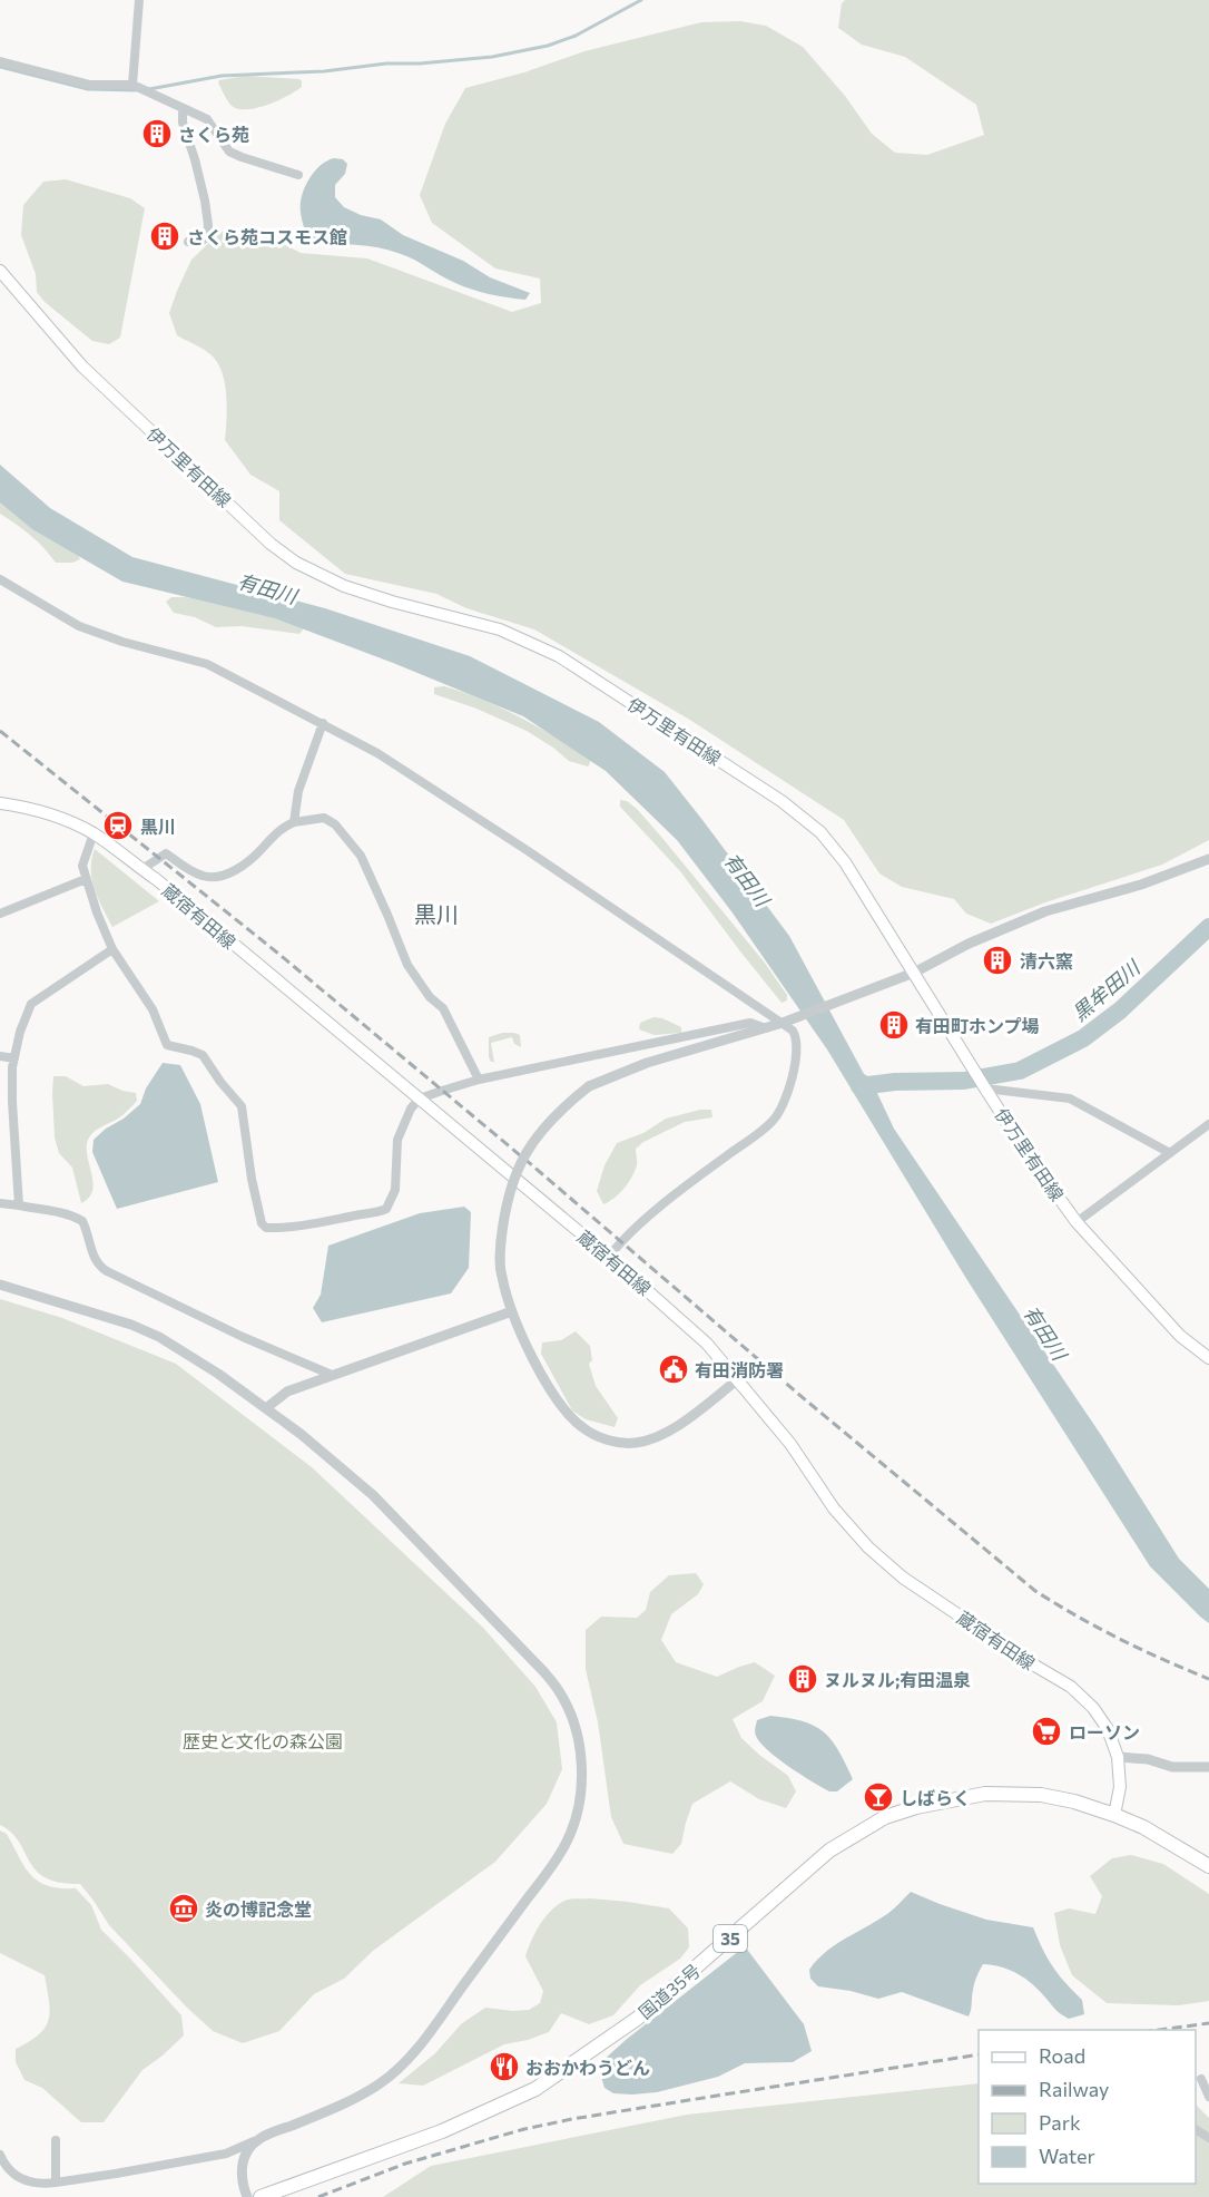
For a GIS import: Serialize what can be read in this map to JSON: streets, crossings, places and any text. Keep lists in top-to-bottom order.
{
  "streets": {
    "highway": ["35", "国道35号"],
    "main road": ["伊万里有田線", "蔵宿有田線"]
  },
  "crossings": [
    ["蔵宿有田線", "国道35号"]
  ],
  "districts": ["黒川"],
  "water": ["有田川", "黒牟田川"],
  "parks": ["歴史と文化の森公園"],
  "places": {
    "building": [
      "さくら苑",
      "さくら苑コスモス館",
      "清六窯",
      "有田町ホンプ場",
      "ヌルヌル;有田温泉"
    ],
    "station": ["黒川"],
    "public building": ["有田消防署"],
    "supermarket": ["ローソン"],
    "bar": ["しばらく"],
    "museum": ["炎の博記念堂"],
    "restaurant": ["おおかわうどん"]
  },
  "legend": [
    "Road",
    "Railway",
    "Park",
    "Water"
  ]
}
